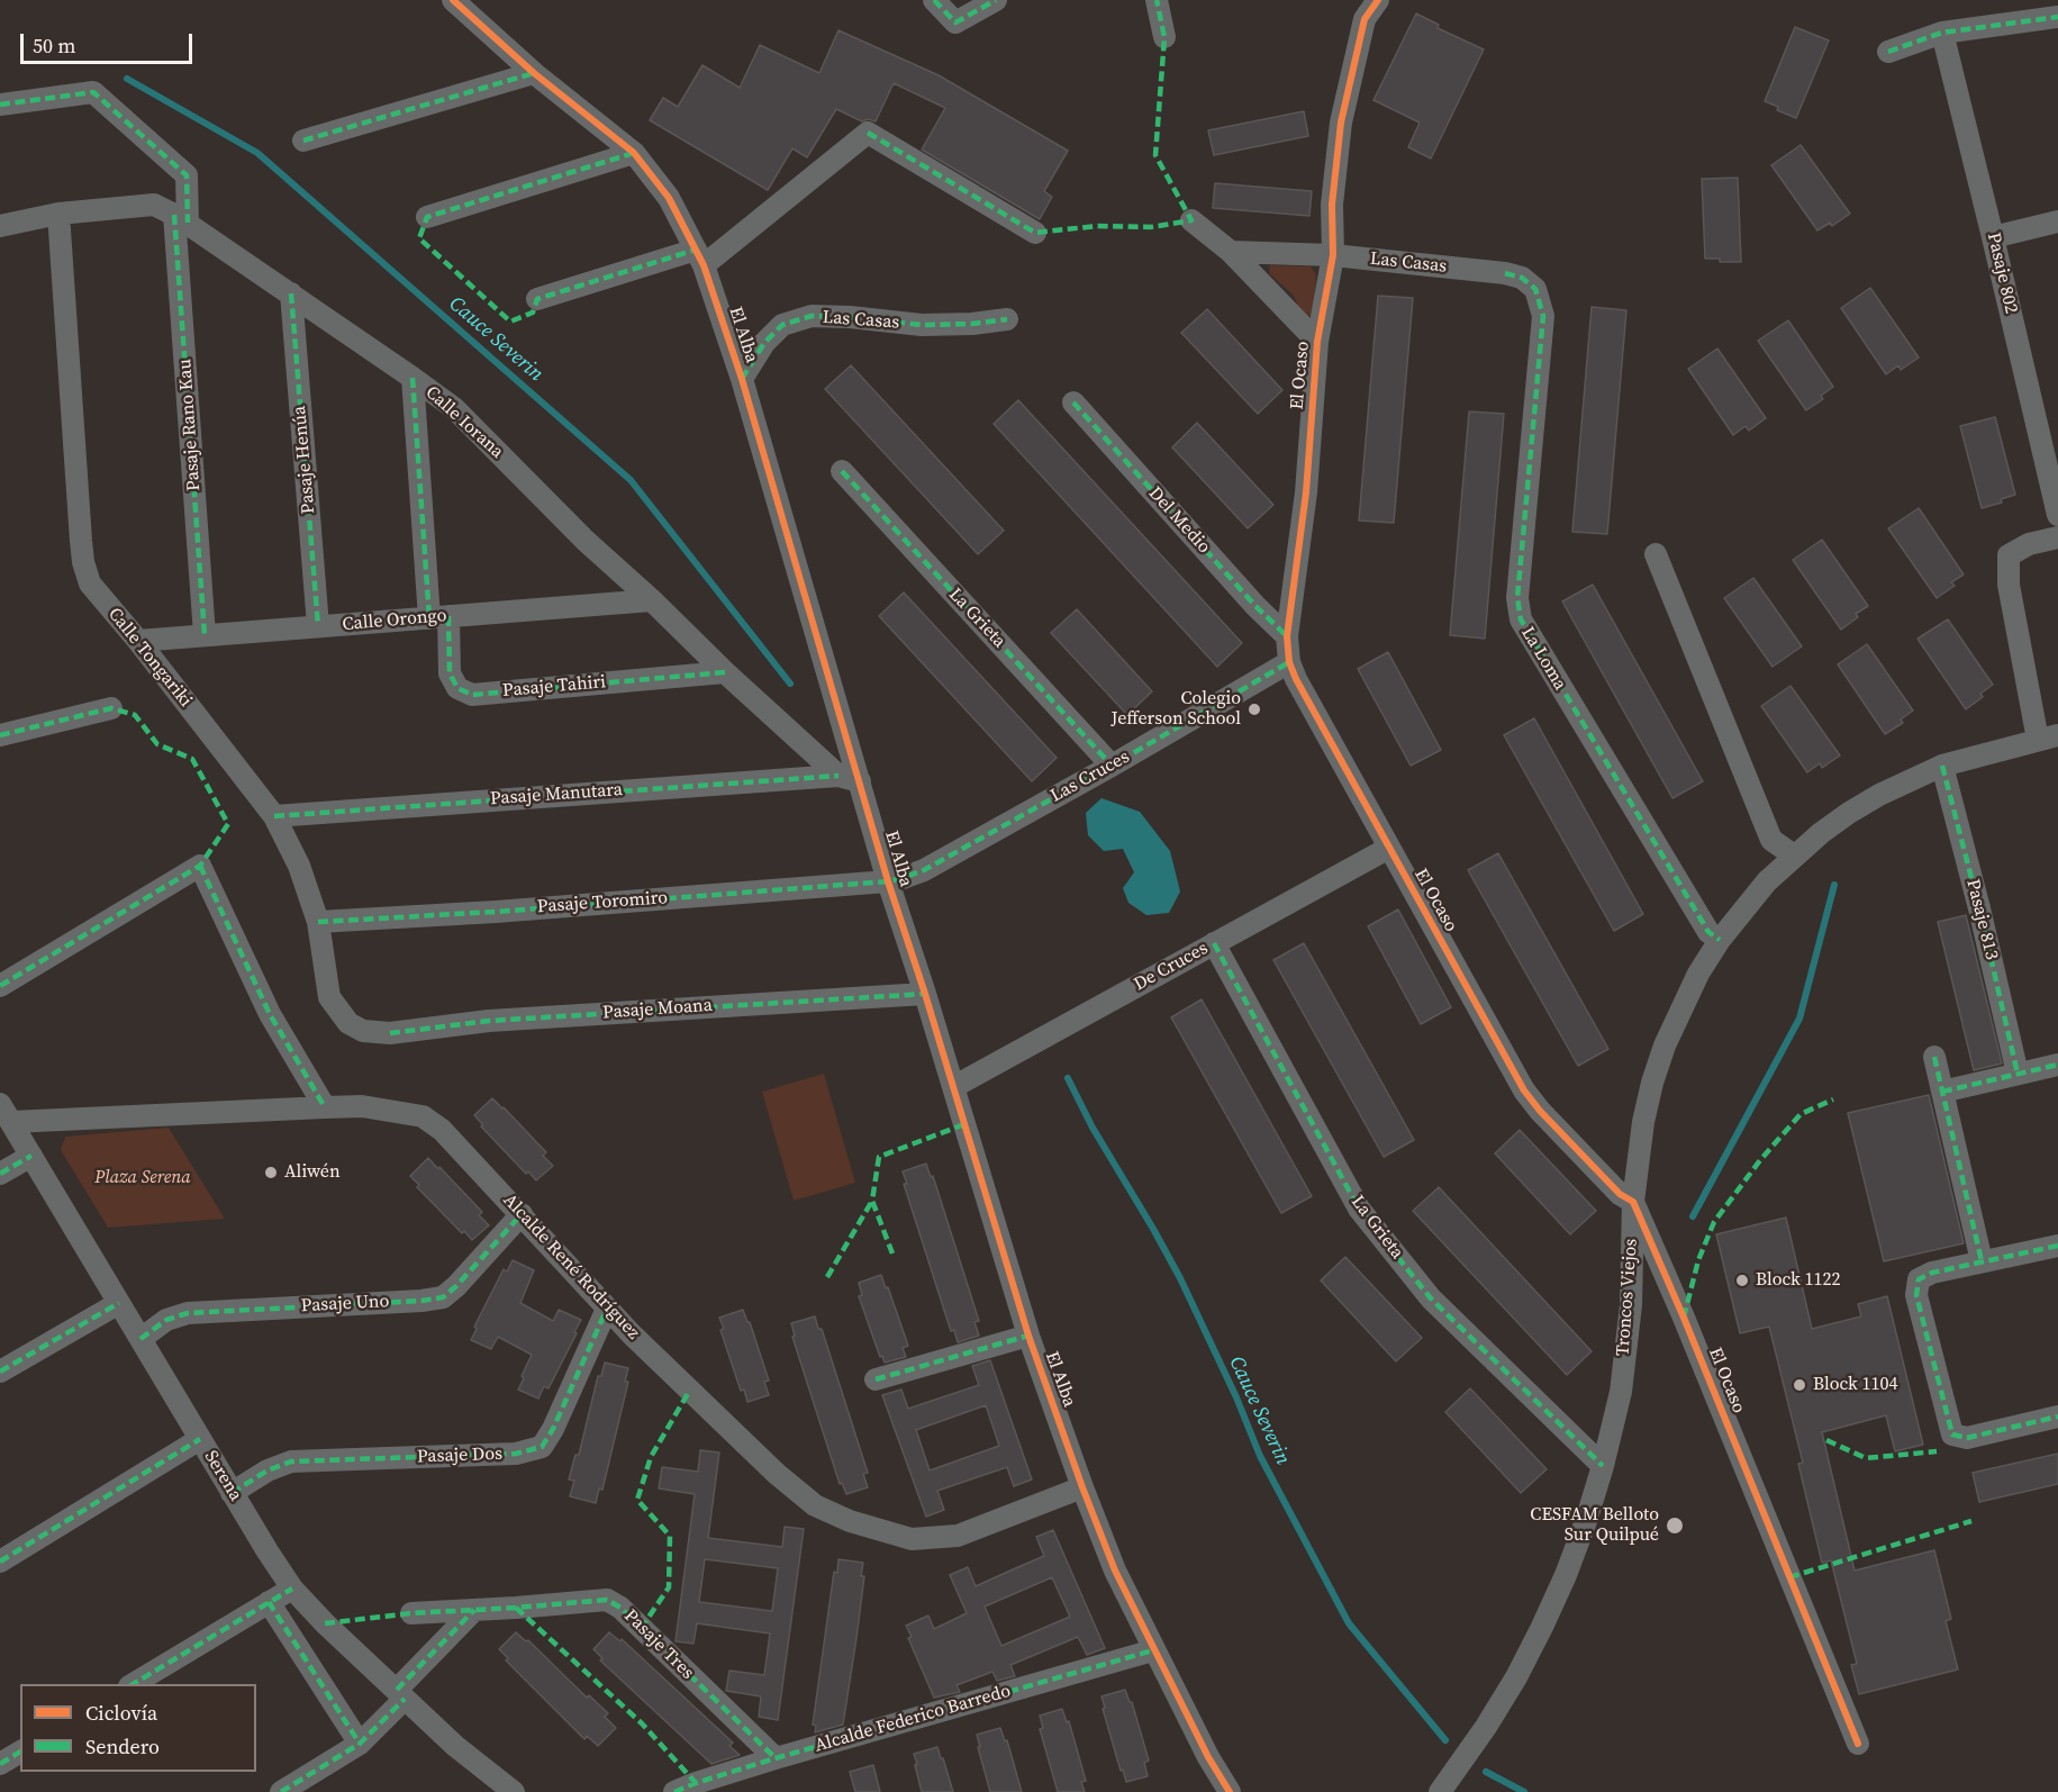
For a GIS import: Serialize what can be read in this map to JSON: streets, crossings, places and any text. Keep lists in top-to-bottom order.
{
  "streets": {
    "street": [
      "Las Casas",
      "Pasaje 802",
      "El Alba",
      "El Ocaso",
      "Calle Iorana",
      "Pasaje Rano Kau",
      "Pasaje Henúa",
      "Del Medio",
      "La Grieta",
      "Calle Orongo",
      "Calle Tongariki",
      "La Loma",
      "Pasaje Tahiri",
      "Las Cruces",
      "Pasaje Manutara",
      "Pasaje Toromiro",
      "Pasaje 813",
      "De Cruces",
      "Pasaje Moana",
      "Alcalde René Rodríguez",
      "Troncos Viejos",
      "Pasaje Uno",
      "Pasaje Dos",
      "Serena",
      "Pasaje Tres",
      "Alcalde Federico Barredo"
    ]
  },
  "crossings": [
    ["Las Casas", "El Alba"],
    ["Las Casas", "El Ocaso"],
    ["Las Casas", "La Loma"],
    ["El Alba", "Calle Iorana"],
    ["El Alba", "Las Cruces"],
    ["El Alba", "Pasaje Manutara"],
    ["El Alba", "Pasaje Toromiro"],
    ["El Alba", "De Cruces"],
    ["El Alba", "Pasaje Moana"],
    ["El Alba", "Alcalde René Rodríguez"],
    ["El Alba", "Alcalde Federico Barredo"],
    ["El Ocaso", "Del Medio"],
    ["El Ocaso", "Las Cruces"],
    ["El Ocaso", "De Cruces"],
    ["El Ocaso", "Troncos Viejos"],
    ["Calle Iorana", "Pasaje Rano Kau"],
    ["Calle Iorana", "Pasaje Henúa"],
    ["Calle Iorana", "Calle Orongo"],
    ["Calle Iorana", "Calle Tongariki"],
    ["Calle Iorana", "Pasaje Tahiri"],
    ["Calle Iorana", "Pasaje Manutara"],
    ["Pasaje Rano Kau", "Calle Orongo"],
    ["Pasaje Henúa", "Calle Orongo"],
    ["La Grieta", "Las Cruces"],
    ["La Grieta", "De Cruces"],
    ["La Grieta", "Troncos Viejos"],
    ["Calle Orongo", "Calle Tongariki"],
    ["Calle Orongo", "Pasaje Tahiri"],
    ["Calle Tongariki", "Pasaje Manutara"],
    ["Calle Tongariki", "Pasaje Toromiro"],
    ["Calle Tongariki", "Pasaje Moana"],
    ["La Loma", "Troncos Viejos"],
    ["Las Cruces", "Pasaje Toromiro"],
    ["Pasaje 813", "Troncos Viejos"],
    ["Alcalde René Rodríguez", "Pasaje Uno"],
    ["Alcalde René Rodríguez", "Pasaje Dos"],
    ["Alcalde René Rodríguez", "Serena"],
    ["Pasaje Uno", "Serena"],
    ["Pasaje Dos", "Serena"],
    ["Pasaje Tres", "Alcalde Federico Barredo"]
  ],
  "water": ["Cauce Severin"],
  "parks": ["Plaza Serena"],
  "places": [
    "Colegio Jefferson School",
    "Aliwén",
    "Block 1122",
    "Block 1104",
    "CESFAM Belloto Sur Quilpué"
  ],
  "legend": ["Ciclovía", "Sendero"],
  "scale_bar": "50 m"
}
